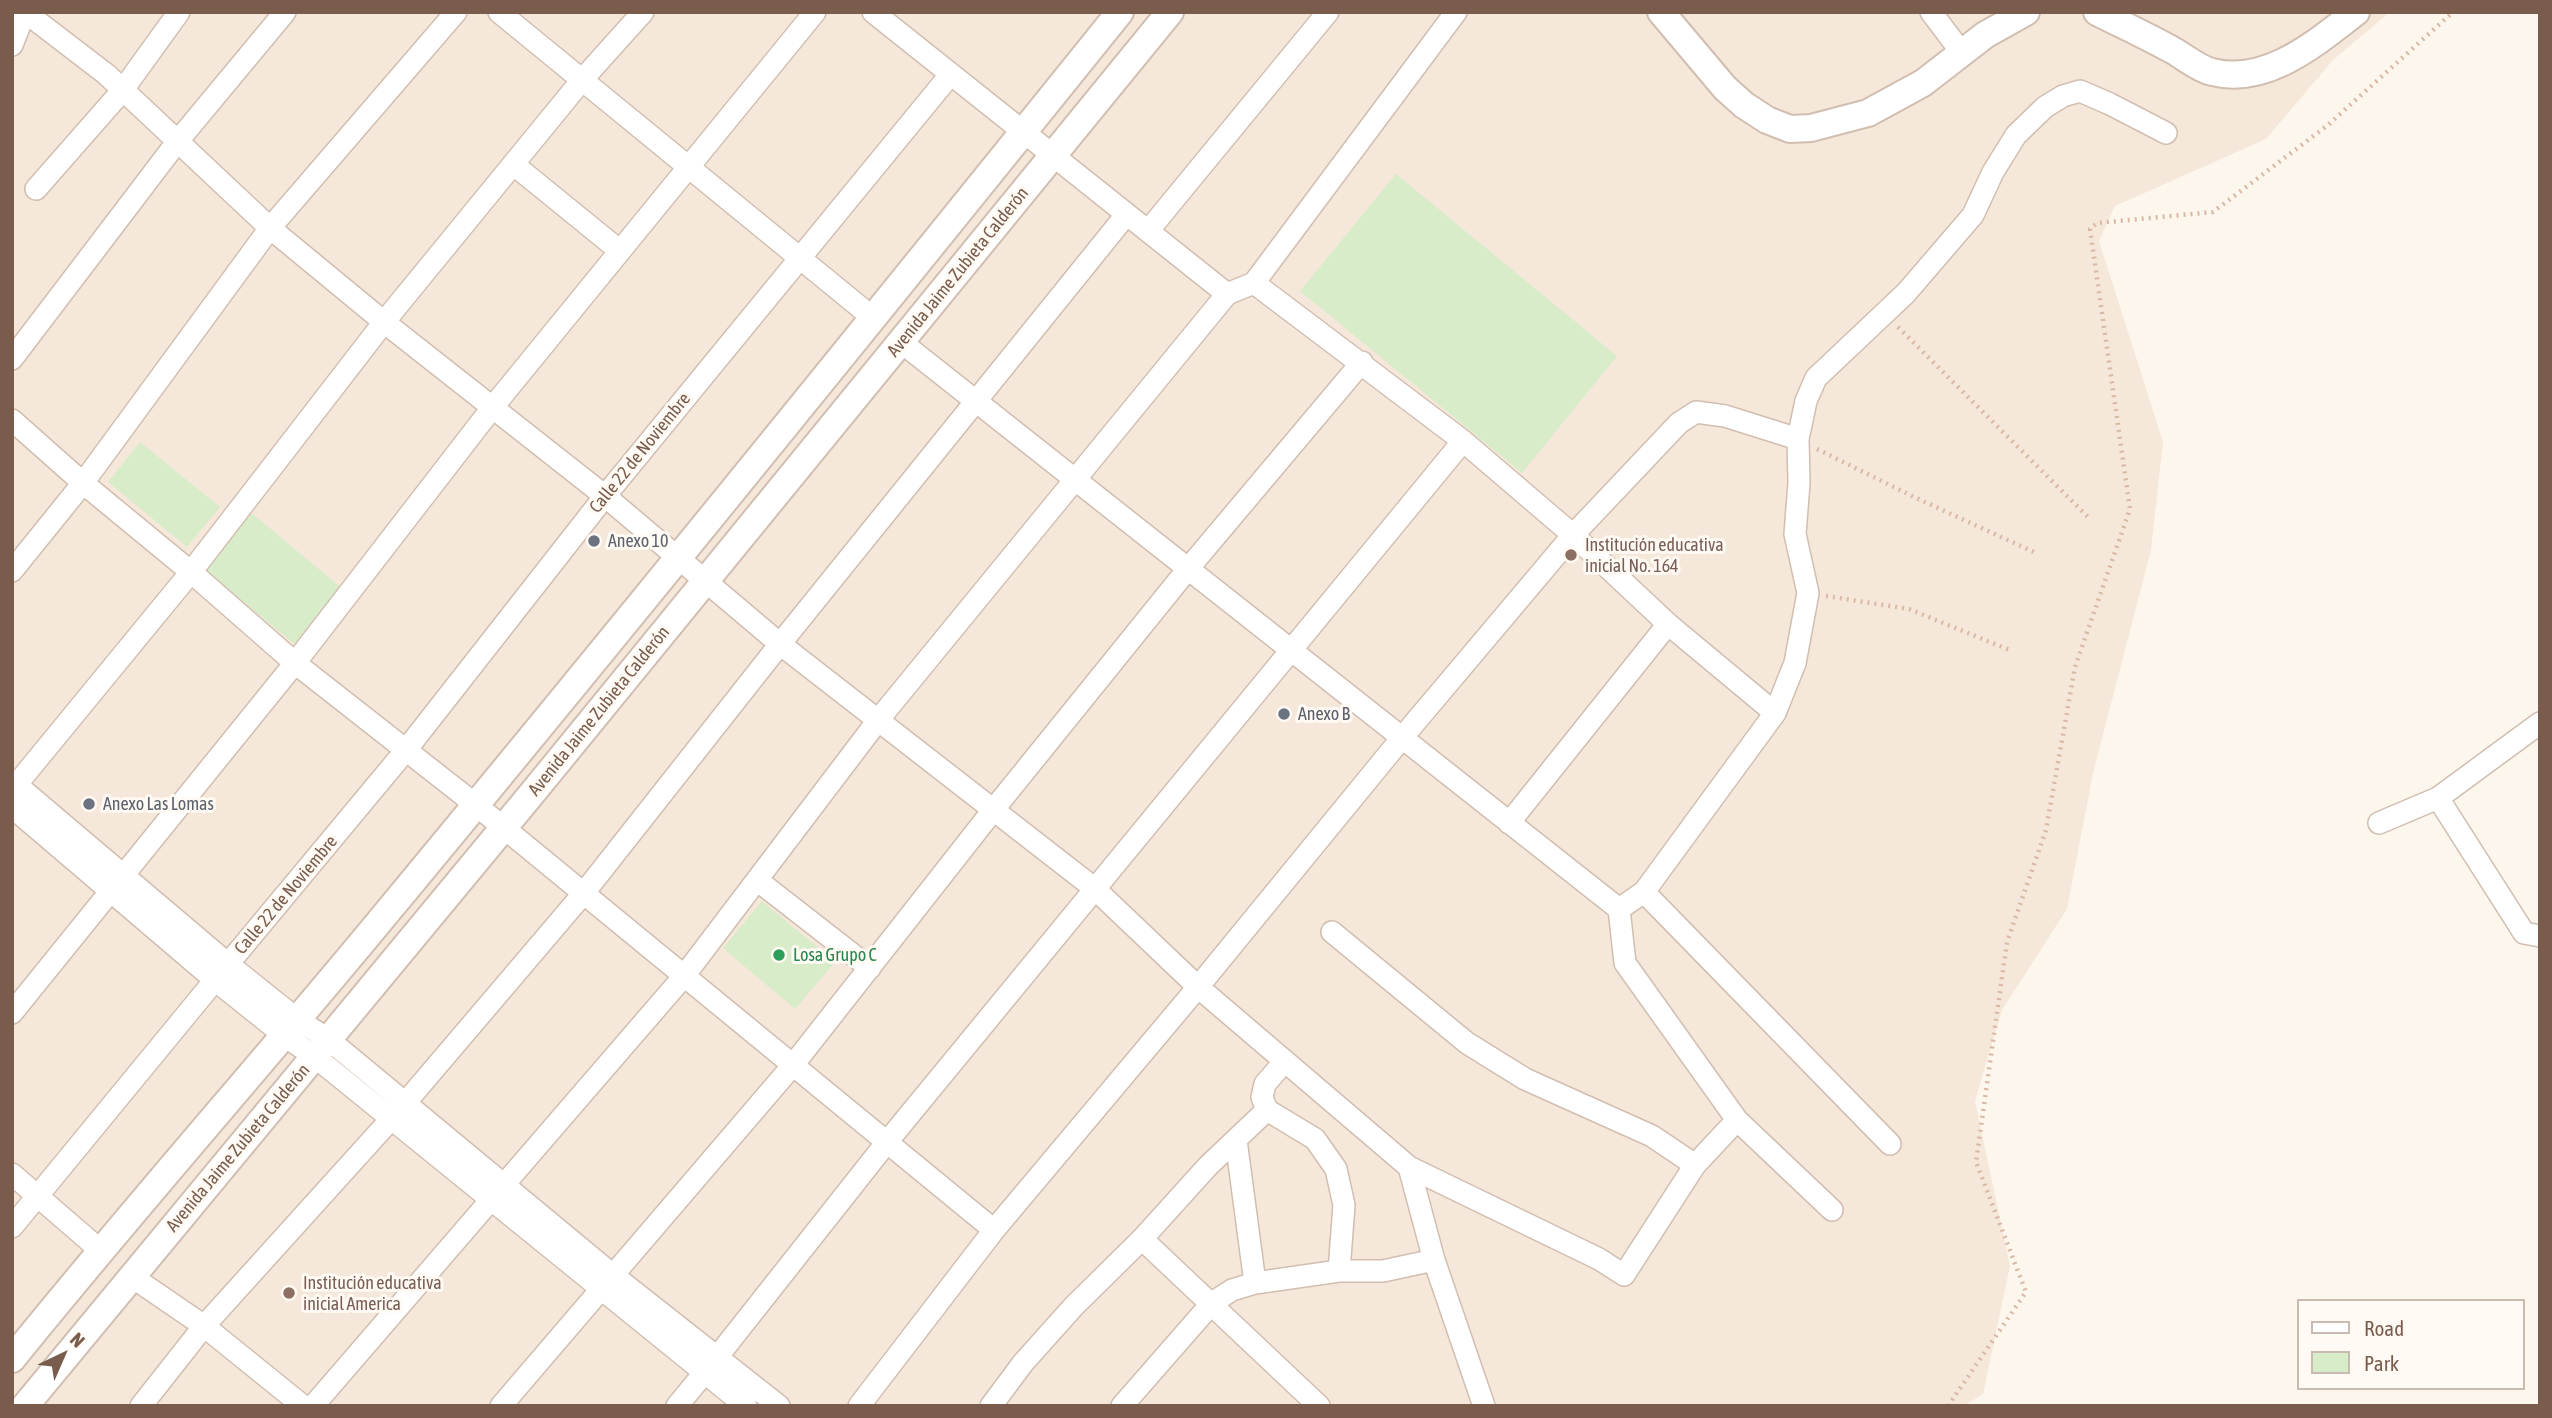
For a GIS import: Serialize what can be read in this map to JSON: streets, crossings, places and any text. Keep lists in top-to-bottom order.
{
  "streets": {
    "street": ["Avenida Jaime Zubieta Calderón", "Calle 22 de Noviembre"]
  },
  "places": [
    "Anexo 10",
    "Institución educativa inicial No. 164",
    "Anexo B",
    "Anexo Las Lomas",
    "Losa Grupo C",
    "Institución educativa inicial America"
  ],
  "legend": ["Road", "Park"],
  "north": "top right"
}
